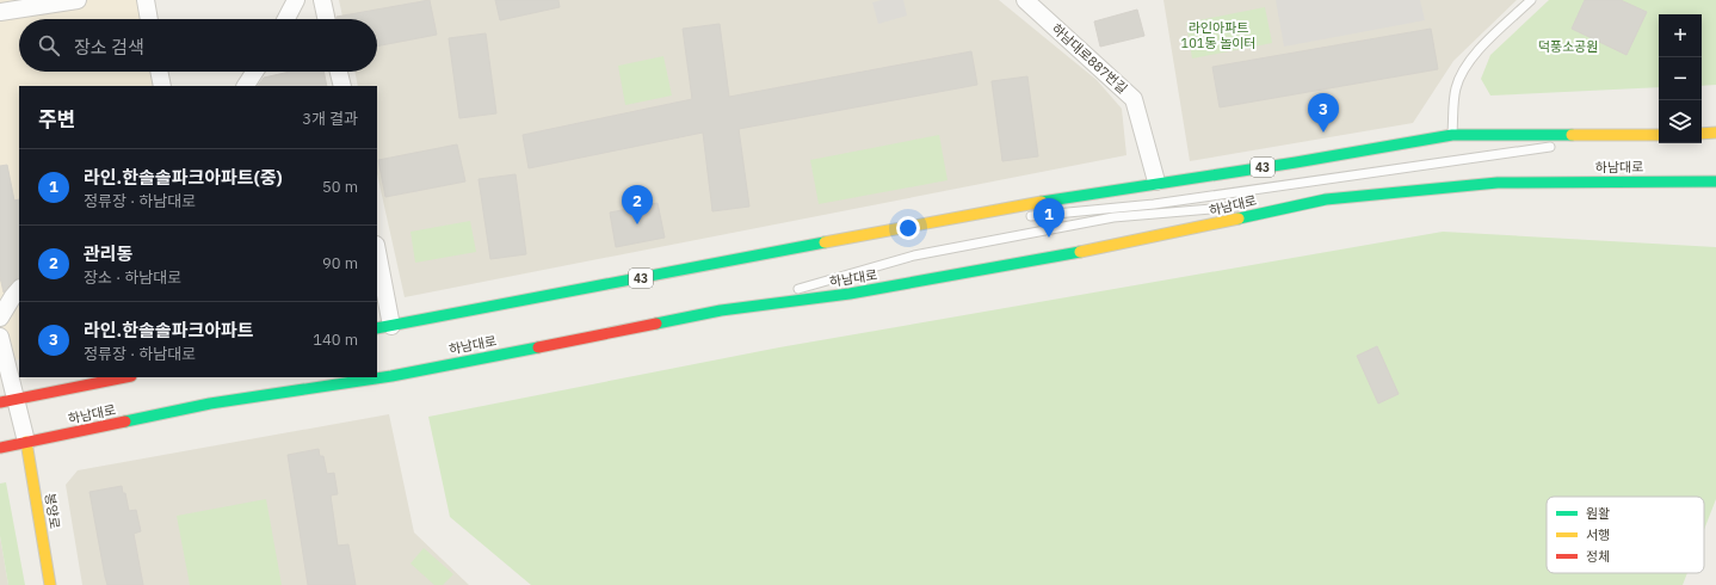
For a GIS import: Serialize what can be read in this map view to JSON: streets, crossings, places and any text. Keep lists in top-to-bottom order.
{
  "streets": {
    "main road": ["43", "하남대로", "봉양로"],
    "street": ["하남대로887번길"]
  },
  "crossings": [
    ["하남대로887번길", "43"],
    ["하남대로", "봉양로"]
  ],
  "parks": ["라인아파트 101동 놀이터", "덕풍소공원"],
  "legend": ["원활", "서행", "정체"],
  "page": {
    "map_buttons": ["+", "−"],
    "search": "장소 검색",
    "heading": ["주변", "3개 결과"],
    "pins": ["3", "2", "1"],
    "list": [
      {
        "mark": "1",
        "name": "라인.한솔솔파크아파트(중)",
        "note": "정류장 · 하남대로",
        "value": "50 m"
      },
      {
        "mark": "2",
        "name": "관리동",
        "note": "장소 · 하남대로",
        "value": "90 m"
      },
      {
        "mark": "3",
        "name": "라인.한솔솔파크아파트",
        "note": "정류장 · 하남대로",
        "value": "140 m"
      }
    ]
  }
}
